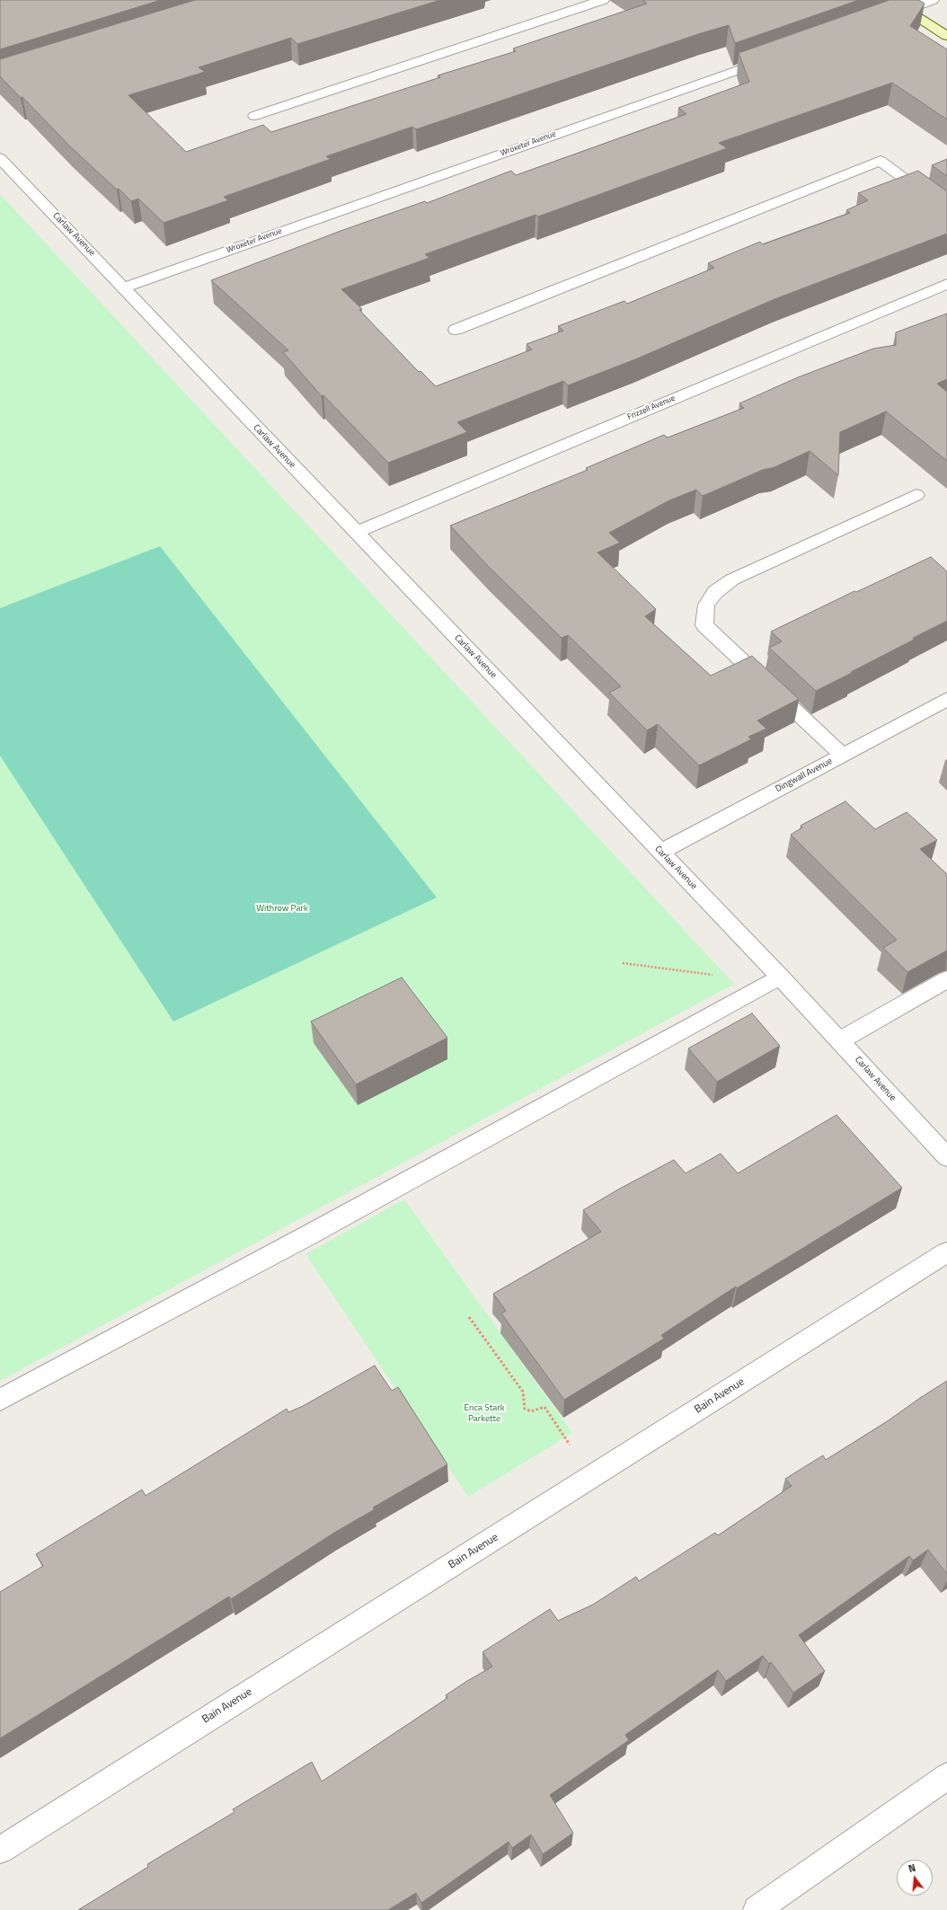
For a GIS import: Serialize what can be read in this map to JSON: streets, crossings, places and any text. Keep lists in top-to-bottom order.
{
  "streets": {
    "street": [
      "Wroxeter Avenue",
      "Carlaw Avenue",
      "Frizzell Avenue",
      "Dingwall Avenue",
      "Bain Avenue"
    ]
  },
  "crossings": [
    ["Wroxeter Avenue", "Carlaw Avenue"],
    ["Carlaw Avenue", "Frizzell Avenue"],
    ["Carlaw Avenue", "Dingwall Avenue"]
  ],
  "parks": ["Withrow Park", "Erica Stark Parkette"],
  "north": "top"
}
